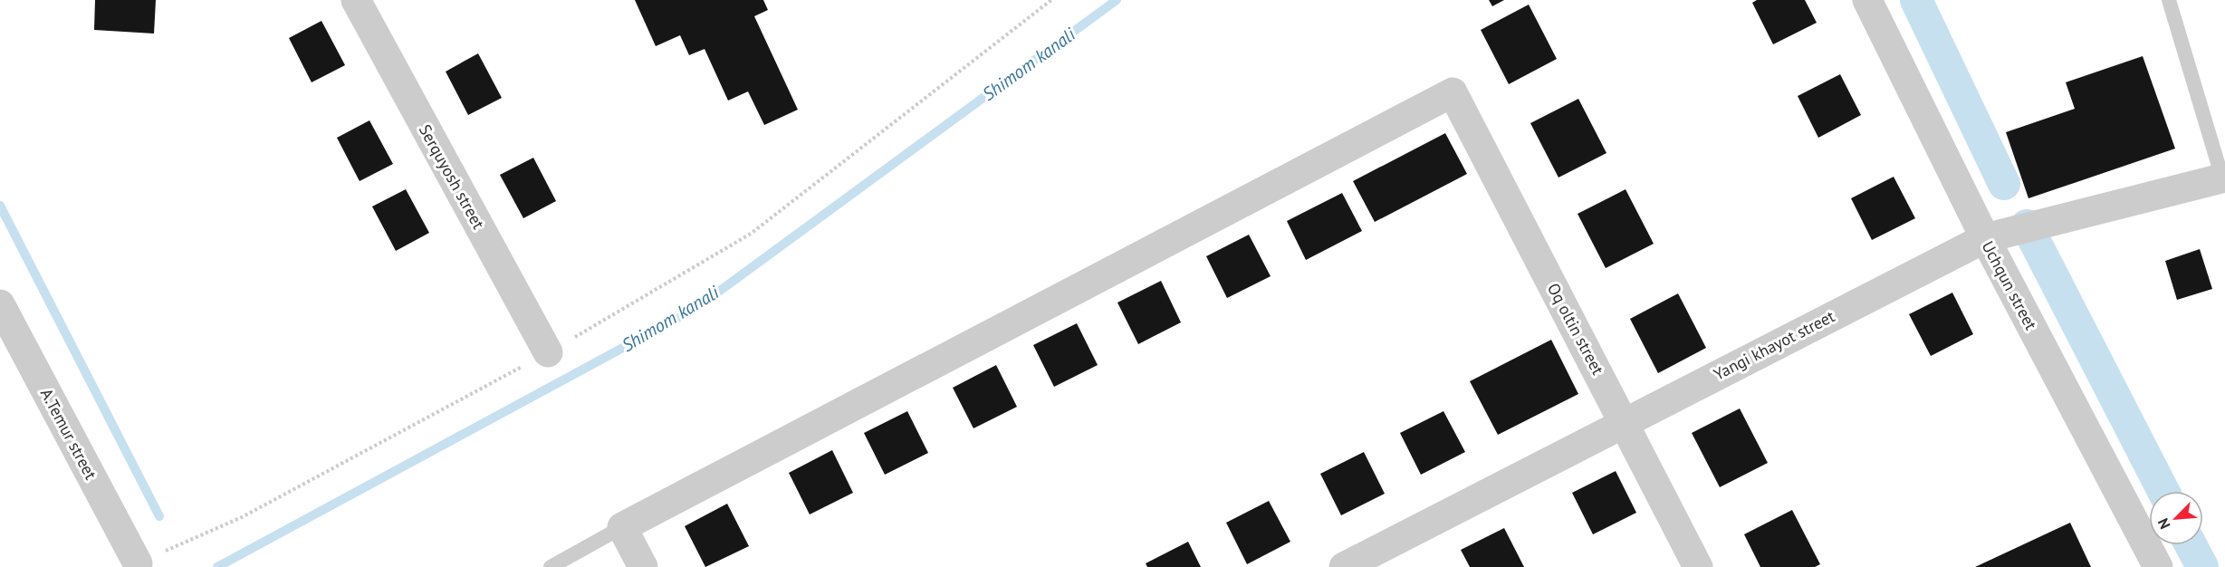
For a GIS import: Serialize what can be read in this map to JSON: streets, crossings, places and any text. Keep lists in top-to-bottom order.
{
  "streets": {
    "street": [
      "Serquyosh street",
      "Uchqun street",
      "Oq oltin street",
      "Yangi khayot street",
      "A.Temur street"
    ]
  },
  "crossings": [
    ["Uchqun street", "Yangi khayot street"],
    ["Oq oltin street", "Yangi khayot street"]
  ],
  "water": ["Shimom kanali"],
  "north": "bottom left"
}
